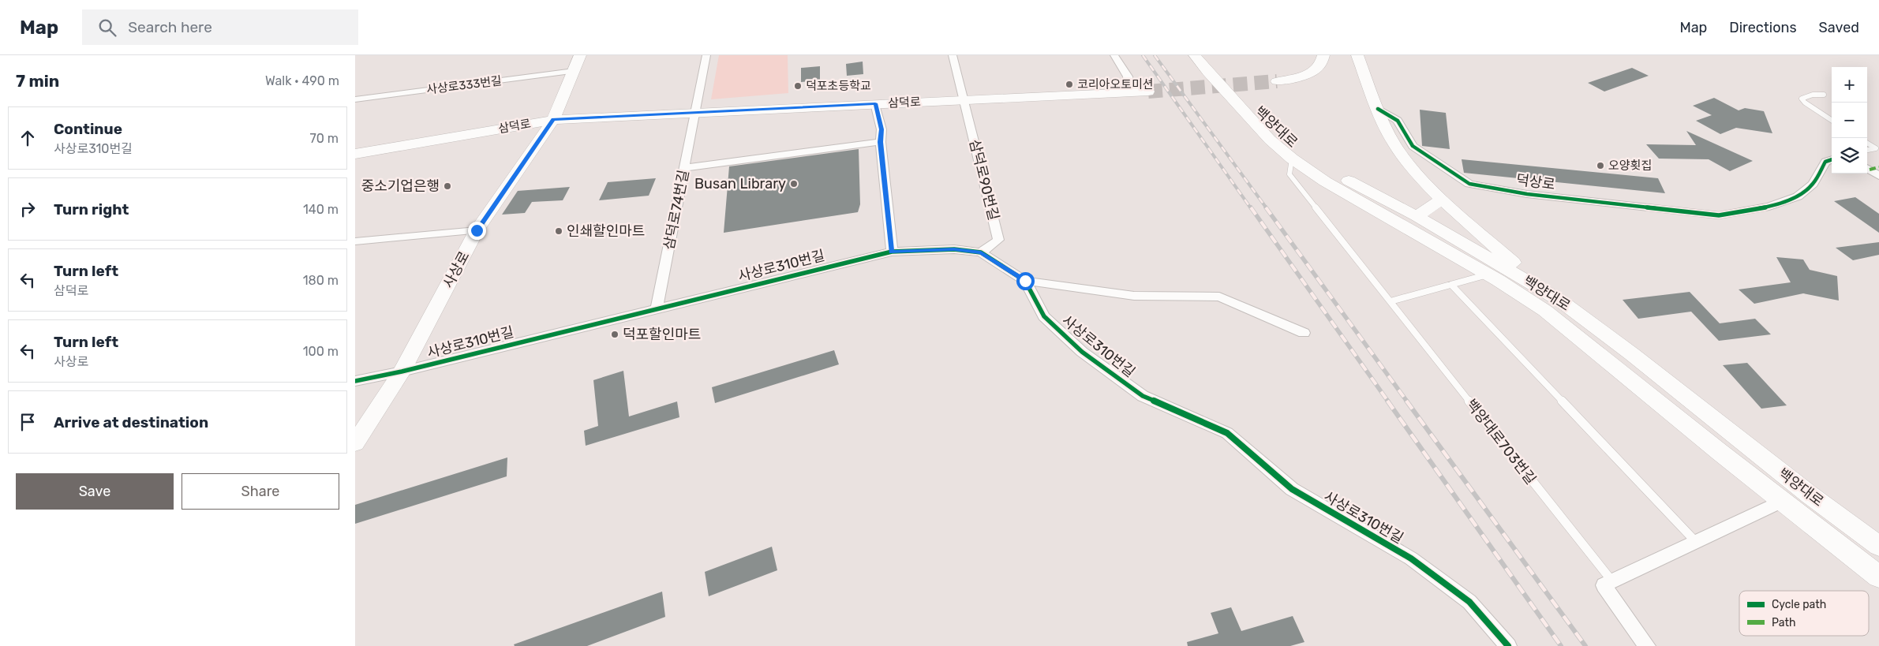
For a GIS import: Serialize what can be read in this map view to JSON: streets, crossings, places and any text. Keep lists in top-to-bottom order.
{
  "streets": {
    "main road": ["삼덕로", "백양대로", "사상로"],
    "street": [
      "사상로333번길",
      "삼덕로90번길",
      "덕상로",
      "삼덕로74번길",
      "사상로310번길"
    ],
    "lane": ["백양대로703번길"]
  },
  "crossings": [
    ["사상로333번길", "사상로"],
    ["삼덕로", "삼덕로90번길"],
    ["삼덕로", "삼덕로74번길"],
    ["삼덕로", "사상로"],
    ["백양대로", "백양대로703번길"],
    ["삼덕로90번길", "사상로310번길"],
    ["삼덕로74번길", "사상로310번길"],
    ["사상로310번길", "사상로"]
  ],
  "places": [
    "코리아오토미션",
    "덕포초등학교",
    "오양횟집",
    "Busan Library",
    "중소기업은행",
    "인쇄할인마트",
    "덕포할인마트"
  ],
  "legend": ["Cycle path", "Path"],
  "page": {
    "header": "Map",
    "search": "Search here",
    "nav": ["Map", "Directions", "Saved"],
    "heading": ["7 min", "Walk · 490 m"],
    "map_buttons": ["+", "−"],
    "list": [
      ["Continue", "사상로310번길", "70 m"],
      ["Turn right", "140 m"],
      ["Turn left", "삼덕로", "180 m"],
      ["Turn left", "사상로", "100 m"],
      "Arrive at destination"
    ],
    "buttons": ["Save", "Share"]
  }
}
